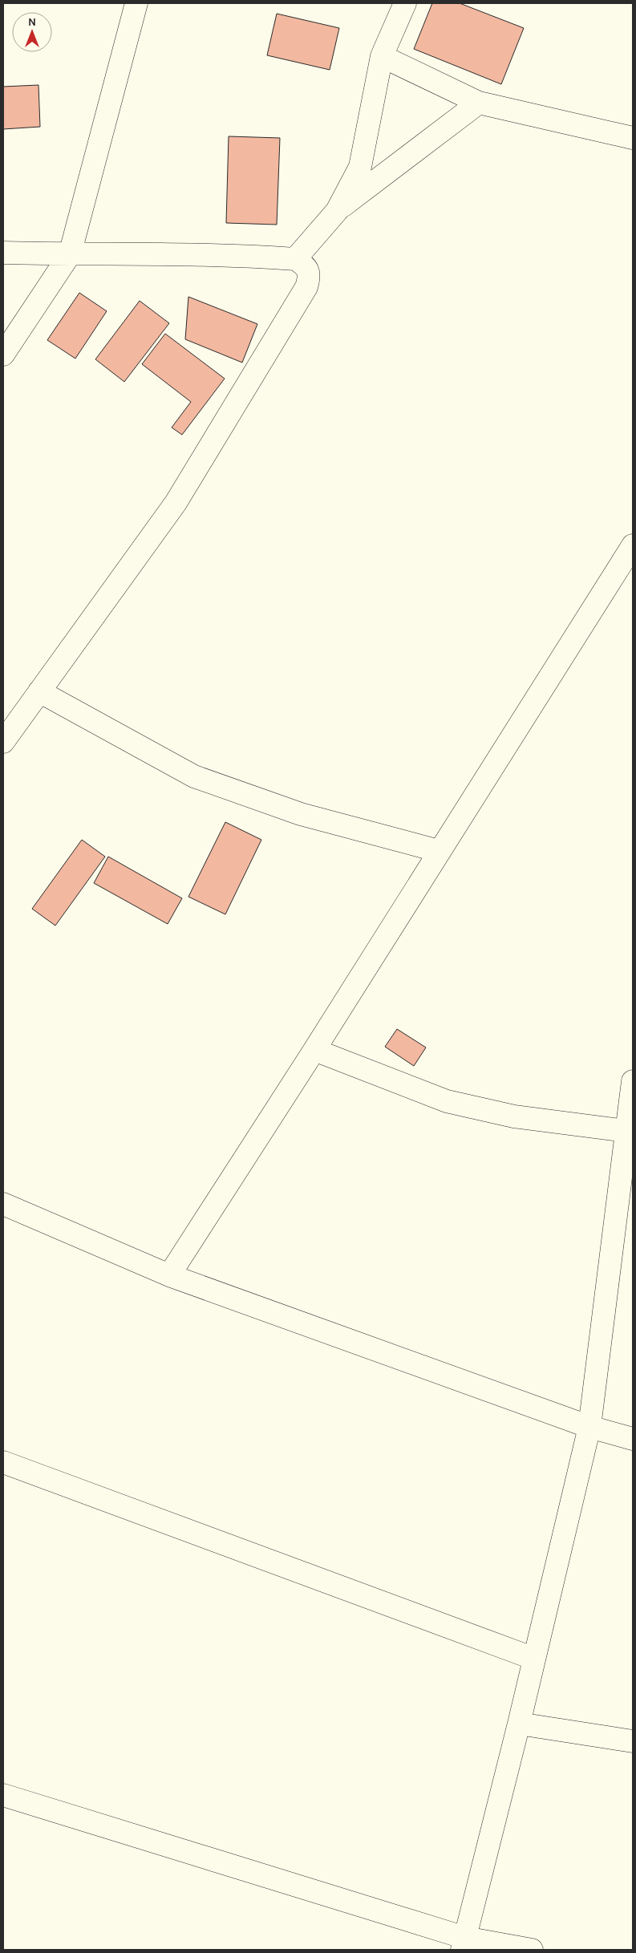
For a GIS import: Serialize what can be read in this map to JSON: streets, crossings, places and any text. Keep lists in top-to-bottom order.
{
  "north": "top"
}
